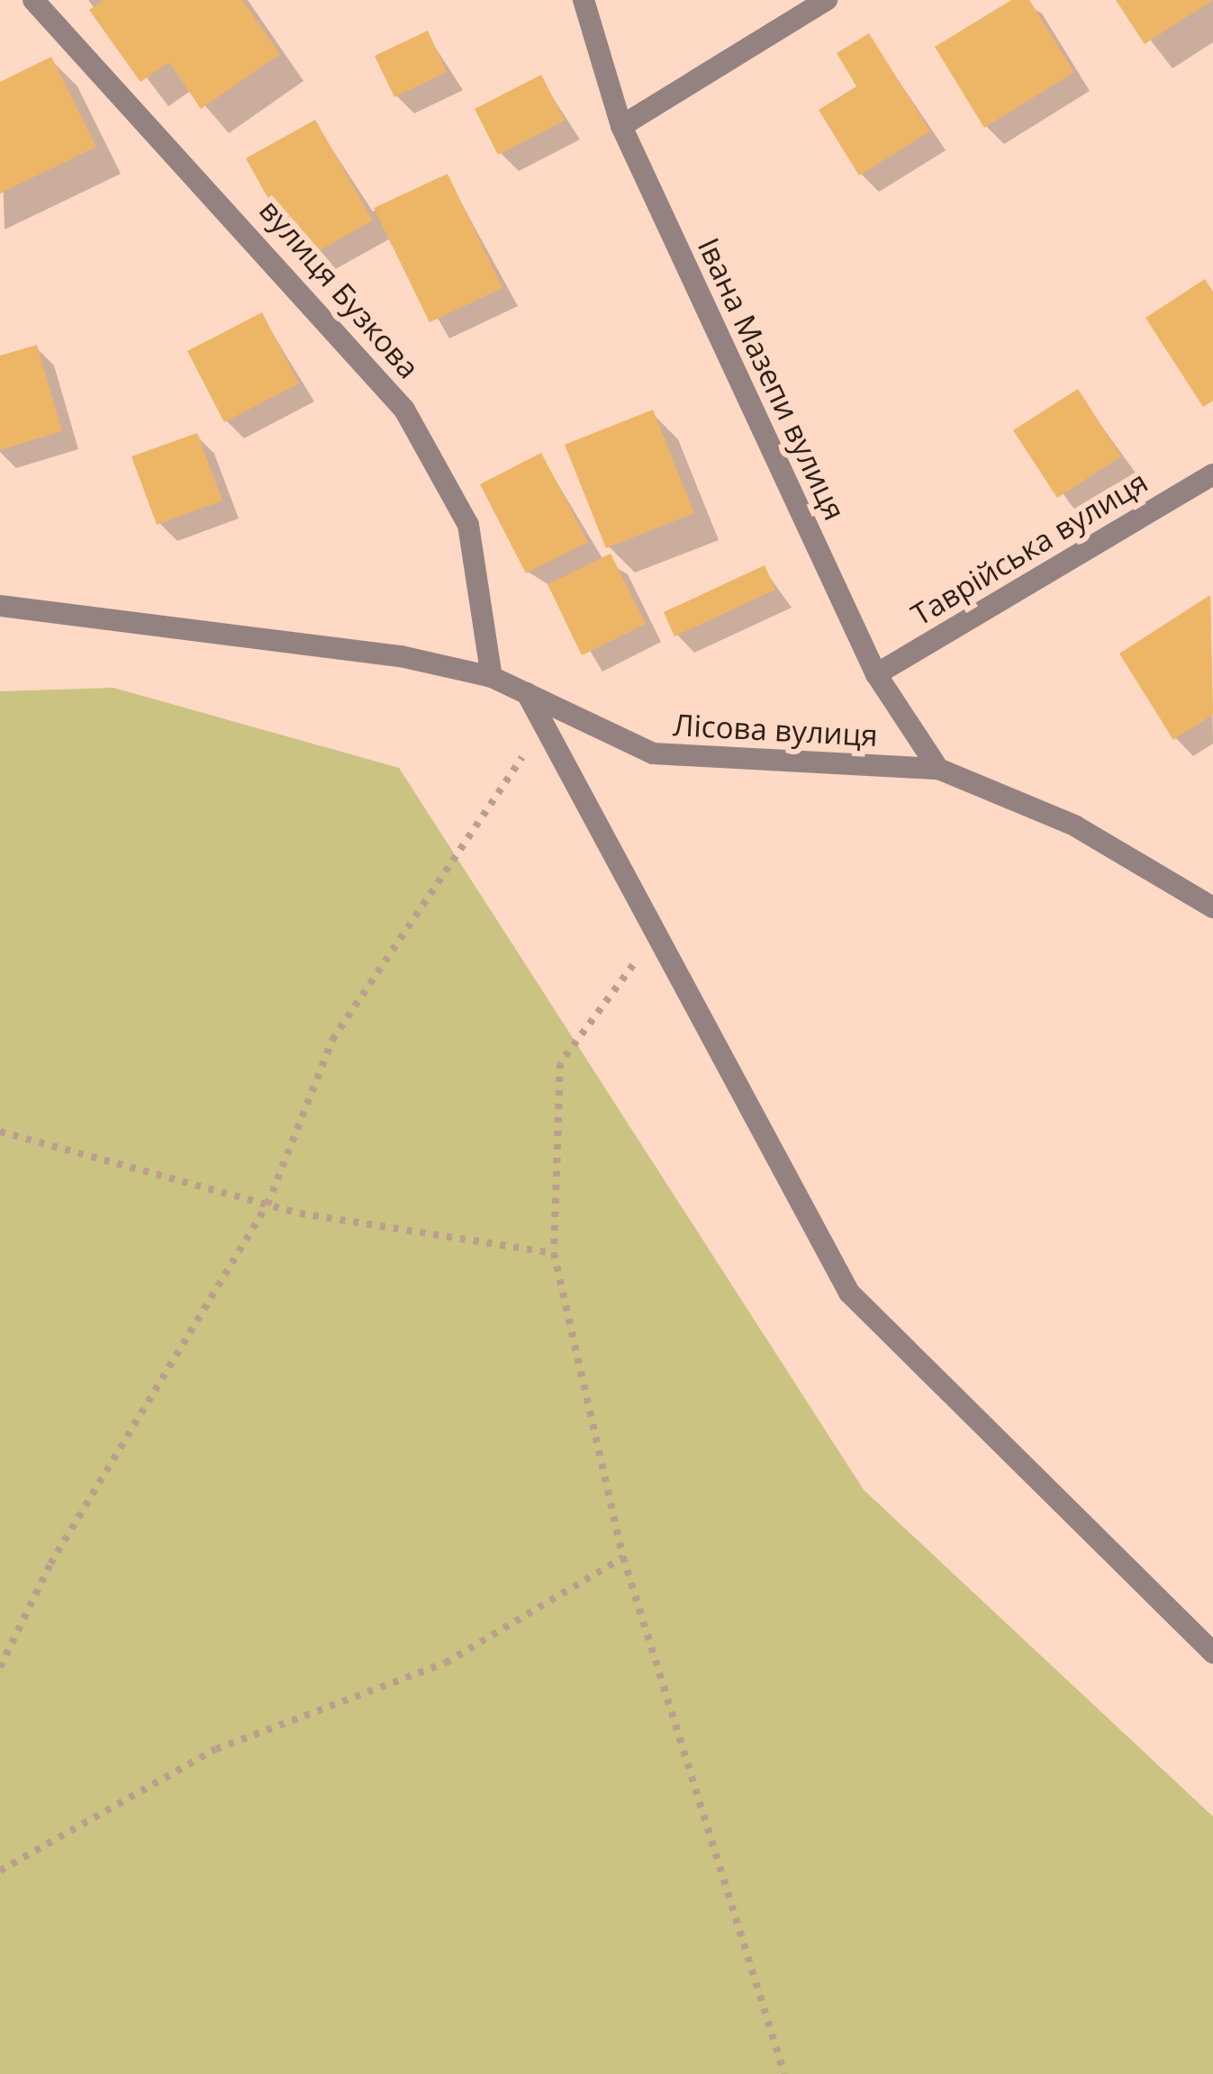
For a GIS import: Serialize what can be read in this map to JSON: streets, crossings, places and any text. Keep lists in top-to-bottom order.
{
  "streets": {
    "street": [
      "вулиця Бузкова",
      "Івана Мазепи вулиця",
      "Таврійська вулиця",
      "Лісова вулиця"
    ]
  },
  "crossings": [
    ["вулиця Бузкова", "Лісова вулиця"],
    ["Івана Мазепи вулиця", "Таврійська вулиця"],
    ["Івана Мазепи вулиця", "Лісова вулиця"]
  ]
}
